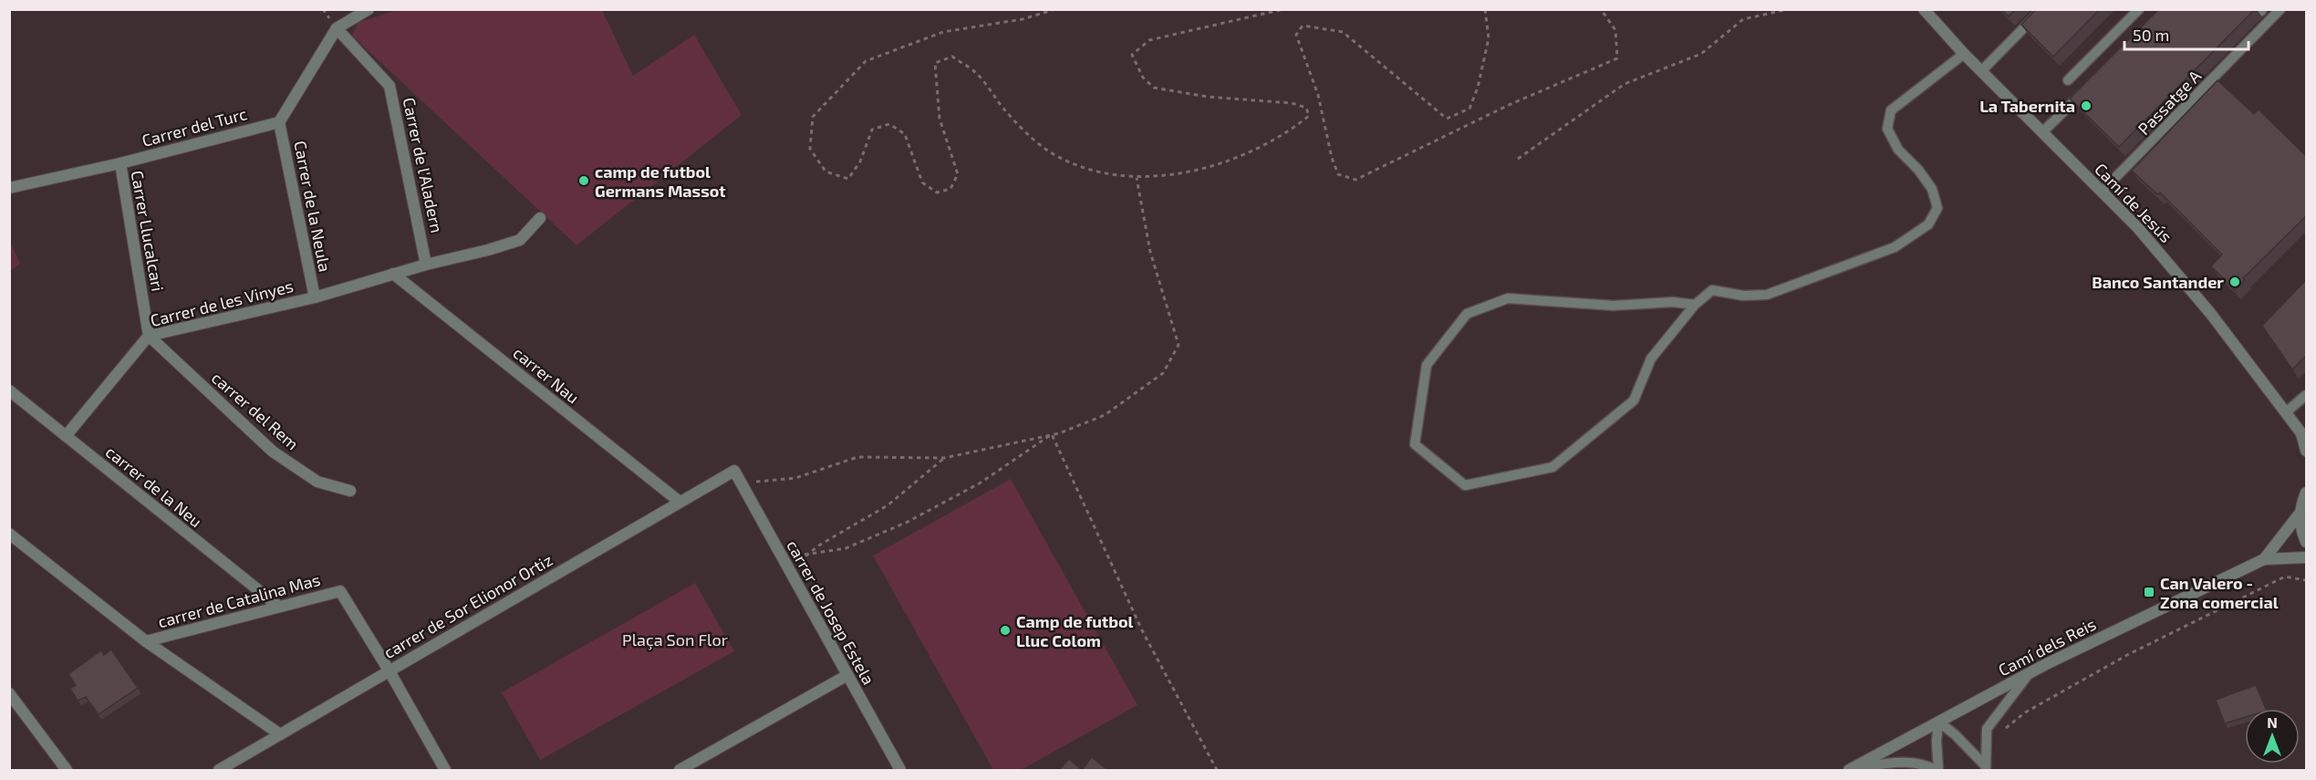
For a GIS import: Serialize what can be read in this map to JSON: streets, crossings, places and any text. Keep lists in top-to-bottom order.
{
  "streets": {
    "street": [
      "Carrer del Turc",
      "Carrer de l'Aladern",
      "Camí de Jesús",
      "Carrer de la Neula",
      "Carrer Llucalcari",
      "Carrer de les Vinyes",
      "carrer Nau",
      "carrer del Rem",
      "carrer de la Neu",
      "carrer de Catalina Mas",
      "carrer de Sor Elionor Ortiz",
      "carrer de Josep Estela",
      "Camí dels Reis"
    ],
    "lane": ["Passatge A"]
  },
  "crossings": [
    ["Passatge A", "Camí de Jesús"],
    ["Carrer del Turc", "Carrer de la Neula"],
    ["Carrer del Turc", "Carrer Llucalcari"],
    ["Carrer de l'Aladern", "Carrer de les Vinyes"],
    ["Carrer de la Neula", "Carrer de les Vinyes"],
    ["Carrer Llucalcari", "Carrer de les Vinyes"],
    ["Carrer Llucalcari", "carrer del Rem"],
    ["Carrer de les Vinyes", "carrer Nau"],
    ["Carrer de les Vinyes", "carrer del Rem"],
    ["Carrer de les Vinyes", "carrer de la Neu"],
    ["carrer Nau", "carrer de Sor Elionor Ortiz"],
    ["carrer de la Neu", "carrer de Catalina Mas"],
    ["carrer de Catalina Mas", "carrer de Sor Elionor Ortiz"],
    ["carrer de Sor Elionor Ortiz", "carrer de Josep Estela"]
  ],
  "parks": ["Plaça Son Flor"],
  "places": {
    "other": [
      "La Tabernita",
      "camp de futbol Germans Massot",
      "Banco Santander",
      "Camp de futbol Lluc Colom"
    ],
    "transit": ["Can Valero - Zona comercial"]
  },
  "scale_bar": "50 m",
  "north": "top"
}
